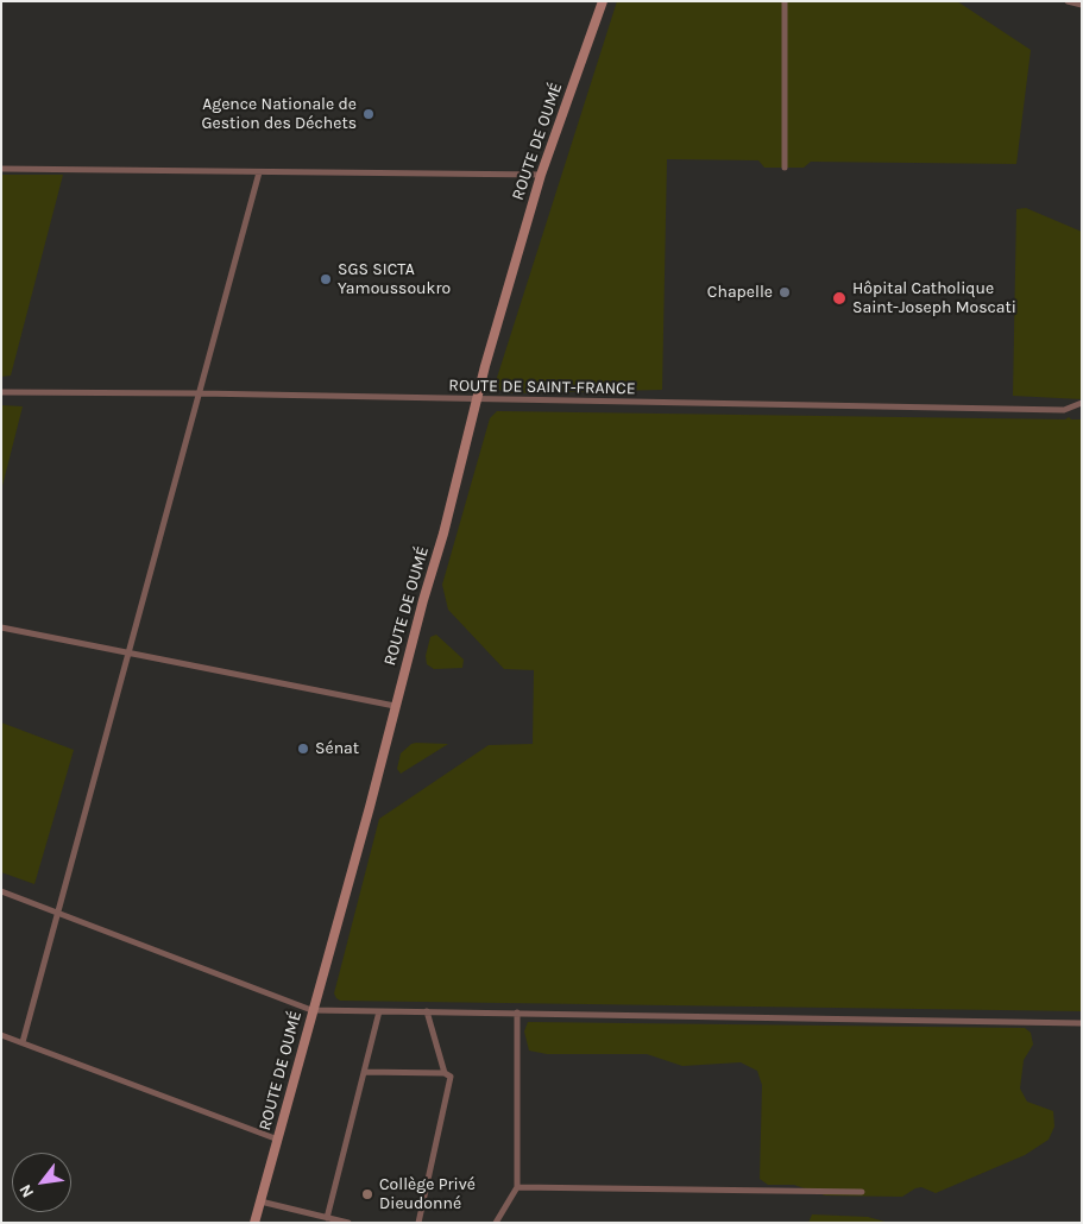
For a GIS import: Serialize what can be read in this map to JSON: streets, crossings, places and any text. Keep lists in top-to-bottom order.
{
  "streets": {
    "main road": ["ROUTE DE OUMÉ"],
    "street": ["ROUTE DE SAINT-FRANCE"]
  },
  "crossings": [
    ["ROUTE DE OUMÉ", "ROUTE DE SAINT-FRANCE"]
  ],
  "places": [
    "Agence Nationale de Gestion des Déchets",
    "SGS SICTA Yamoussoukro",
    "Chapelle",
    "Hôpital Catholique Saint-Joseph Moscati",
    "Sénat",
    "Collège Privé Dieudonné"
  ],
  "north": "bottom left"
}
